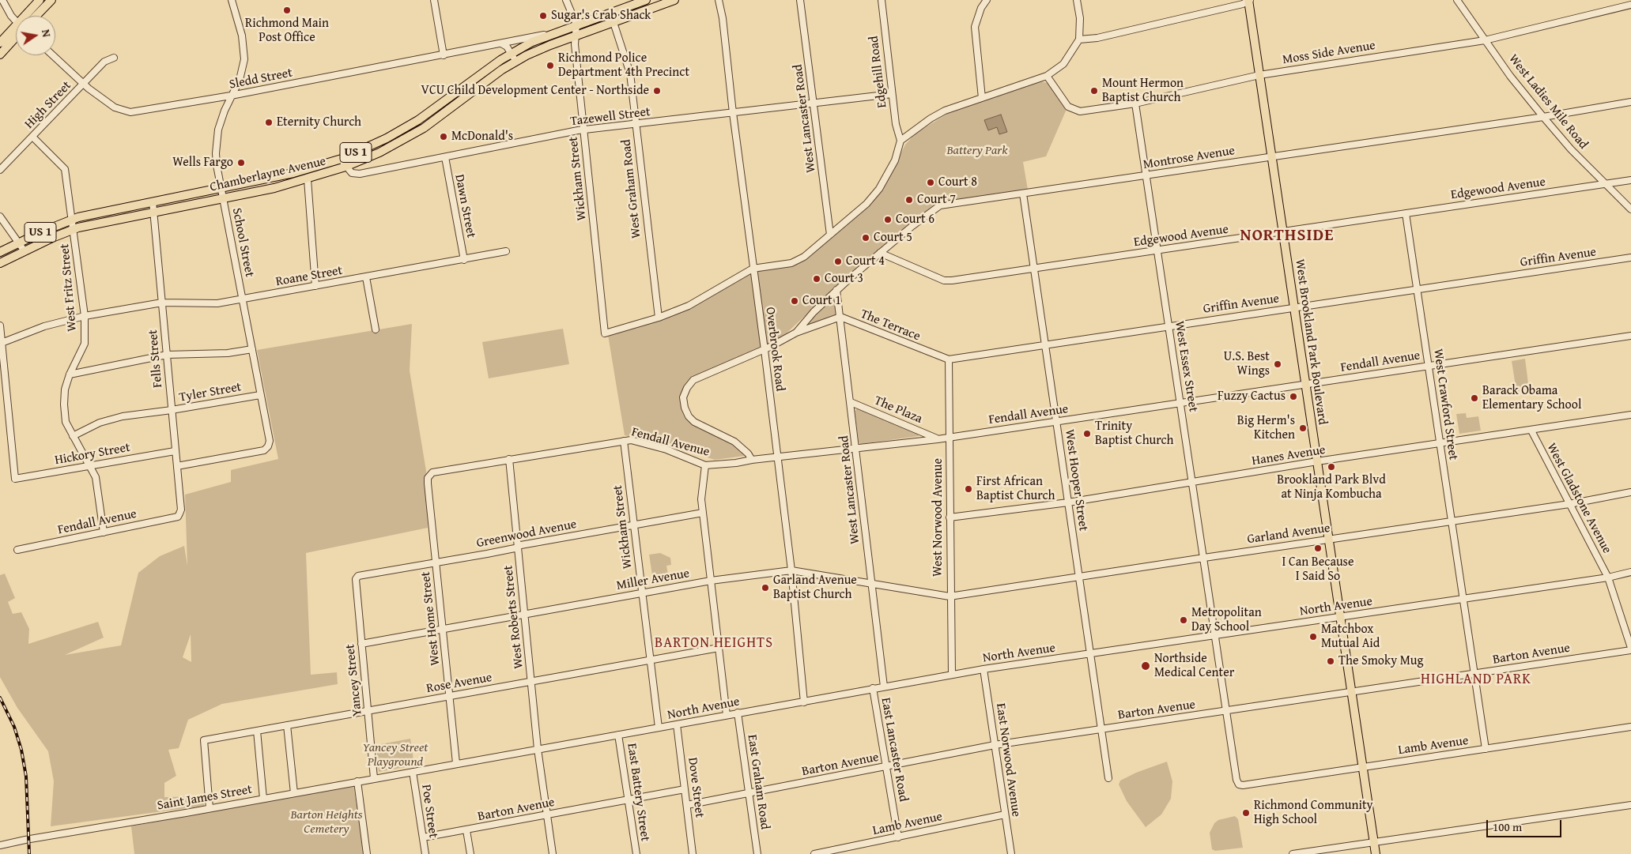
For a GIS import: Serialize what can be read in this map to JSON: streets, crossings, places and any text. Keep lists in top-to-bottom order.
{
  "streets": {
    "main road": ["US 1", "Chamberlayne Avenue", "West Brookland Park Boulevard"],
    "street": [
      "Moss Side Avenue",
      "Edgehill Road",
      "Sledd Street",
      "West Ladies Mile Road",
      "High Street",
      "Tazewell Street",
      "West Lancaster Road",
      "Montrose Avenue",
      "Wickham Street",
      "West Graham Road",
      "Edgewood Avenue",
      "Dawn Street",
      "School Street",
      "Griffin Avenue",
      "Roane Street",
      "West Fritz Street",
      "The Terrace",
      "Overbrook Road",
      "Fells Street",
      "Fendall Avenue",
      "West Essex Street",
      "Tyler Street",
      "West Crawford Street",
      "The Plaza",
      "Hickory Street",
      "Hanes Avenue",
      "West Hooper Street",
      "West Gladstone Avenue",
      "West Norwood Avenue",
      "Greenwood Avenue",
      "Garland Avenue",
      "Miller Avenue",
      "North Avenue",
      "West Roberts Street",
      "West Home Street",
      "Barton Avenue",
      "Yancey Street",
      "Rose Avenue",
      "Lamb Avenue",
      "East Lancaster Road",
      "East Norwood Avenue",
      "East Graham Road",
      "Dove Street",
      "East Battery Street",
      "Saint James Street",
      "Poe Street"
    ]
  },
  "crossings": [
    ["Moss Side Avenue", "West Ladies Mile Road"],
    ["Moss Side Avenue", "West Brookland Park Boulevard"],
    ["Moss Side Avenue", "West Essex Street"],
    ["Edgehill Road", "Tazewell Street"],
    ["Sledd Street", "High Street"],
    ["Sledd Street", "Chamberlayne Avenue"],
    ["Sledd Street", "School Street"],
    ["West Ladies Mile Road", "Montrose Avenue"],
    ["West Ladies Mile Road", "Edgewood Avenue"],
    ["High Street", "West Fritz Street"],
    ["Tazewell Street", "West Lancaster Road"],
    ["Tazewell Street", "Chamberlayne Avenue"],
    ["Tazewell Street", "Wickham Street"],
    ["Tazewell Street", "West Graham Road"],
    ["Tazewell Street", "Dawn Street"],
    ["Tazewell Street", "Overbrook Road"],
    ["West Lancaster Road", "Montrose Avenue"],
    ["West Lancaster Road", "The Terrace"],
    ["West Lancaster Road", "Fendall Avenue"],
    ["West Lancaster Road", "The Plaza"],
    ["West Lancaster Road", "Miller Avenue"],
    ["West Lancaster Road", "North Avenue"],
    ["Montrose Avenue", "Edgewood Avenue"],
    ["Montrose Avenue", "The Terrace"],
    ["Montrose Avenue", "West Brookland Park Boulevard"],
    ["Montrose Avenue", "West Essex Street"],
    ["Montrose Avenue", "West Hooper Street"],
    ["Chamberlayne Avenue", "Wickham Street"],
    ["Chamberlayne Avenue", "West Graham Road"],
    ["Chamberlayne Avenue", "School Street"],
    ["Chamberlayne Avenue", "West Fritz Street"],
    ["Chamberlayne Avenue", "Fells Street"],
    ["Wickham Street", "West Graham Road"],
    ["Wickham Street", "Fendall Avenue"],
    ["Wickham Street", "Greenwood Avenue"],
    ["Wickham Street", "Miller Avenue"],
    ["Wickham Street", "North Avenue"],
    ["Wickham Street", "Rose Avenue"],
    ["Edgewood Avenue", "West Brookland Park Boulevard"],
    ["Edgewood Avenue", "West Essex Street"],
    ["Edgewood Avenue", "West Crawford Street"],
    ["Edgewood Avenue", "West Hooper Street"],
    ["Dawn Street", "Roane Street"],
    ["School Street", "Roane Street"],
    ["School Street", "Fells Street"],
    ["School Street", "Tyler Street"],
    ["Griffin Avenue", "The Terrace"],
    ["Griffin Avenue", "West Brookland Park Boulevard"],
    ["Griffin Avenue", "West Essex Street"],
    ["Griffin Avenue", "West Crawford Street"],
    ["Griffin Avenue", "West Hooper Street"],
    ["Griffin Avenue", "West Norwood Avenue"],
    ["Roane Street", "West Fritz Street"],
    ["Roane Street", "Fells Street"],
    ["Roane Street", "Hickory Street"],
    ["West Fritz Street", "Fendall Avenue"],
    ["West Fritz Street", "Tyler Street"],
    ["West Fritz Street", "Hickory Street"],
    ["The Terrace", "Overbrook Road"],
    ["The Terrace", "Fendall Avenue"],
    ["The Terrace", "West Norwood Avenue"],
    ["West Brookland Park Boulevard", "Fendall Avenue"],
    ["West Brookland Park Boulevard", "Hanes Avenue"],
    ["West Brookland Park Boulevard", "Garland Avenue"],
    ["West Brookland Park Boulevard", "North Avenue"],
    ["West Brookland Park Boulevard", "Barton Avenue"],
    ["West Brookland Park Boulevard", "Lamb Avenue"],
    ["Overbrook Road", "Fendall Avenue"],
    ["Overbrook Road", "Miller Avenue"],
    ["Overbrook Road", "North Avenue"],
    ["Fells Street", "Fendall Avenue"],
    ["Fells Street", "Tyler Street"],
    ["Fells Street", "Hickory Street"],
    ["Fendall Avenue", "West Essex Street"],
    ["Fendall Avenue", "West Crawford Street"],
    ["Fendall Avenue", "The Plaza"],
    ["Fendall Avenue", "West Hooper Street"],
    ["Fendall Avenue", "West Norwood Avenue"],
    ["Fendall Avenue", "West Roberts Street"],
    ["Fendall Avenue", "West Home Street"],
    ["West Essex Street", "Hanes Avenue"],
    ["West Essex Street", "Garland Avenue"],
    ["West Essex Street", "North Avenue"],
    ["West Essex Street", "Barton Avenue"],
    ["West Essex Street", "Lamb Avenue"],
    ["West Crawford Street", "Hanes Avenue"],
    ["West Crawford Street", "Garland Avenue"],
    ["West Crawford Street", "North Avenue"],
    ["West Crawford Street", "Barton Avenue"],
    ["West Crawford Street", "Lamb Avenue"],
    ["Hanes Avenue", "West Hooper Street"],
    ["Hanes Avenue", "West Gladstone Avenue"],
    ["Hanes Avenue", "West Norwood Avenue"],
    ["West Hooper Street", "Garland Avenue"],
    ["West Hooper Street", "North Avenue"],
    ["West Hooper Street", "Barton Avenue"],
    ["West Gladstone Avenue", "Garland Avenue"],
    ["West Gladstone Avenue", "North Avenue"],
    ["West Gladstone Avenue", "Barton Avenue"],
    ["West Norwood Avenue", "Garland Avenue"],
    ["West Norwood Avenue", "Miller Avenue"],
    ["West Norwood Avenue", "North Avenue"],
    ["Greenwood Avenue", "West Roberts Street"],
    ["Greenwood Avenue", "West Home Street"],
    ["Greenwood Avenue", "Yancey Street"],
    ["Garland Avenue", "Miller Avenue"],
    ["Miller Avenue", "West Roberts Street"],
    ["Miller Avenue", "West Home Street"],
    ["Miller Avenue", "Yancey Street"],
    ["North Avenue", "West Roberts Street"],
    ["North Avenue", "West Home Street"],
    ["North Avenue", "East Lancaster Road"],
    ["North Avenue", "East Norwood Avenue"],
    ["North Avenue", "East Graham Road"],
    ["North Avenue", "Dove Street"],
    ["North Avenue", "East Battery Street"],
    ["North Avenue", "Saint James Street"],
    ["North Avenue", "Poe Street"],
    ["West Roberts Street", "Barton Avenue"],
    ["West Roberts Street", "Rose Avenue"],
    ["West Home Street", "Rose Avenue"],
    ["Barton Avenue", "East Lancaster Road"],
    ["Barton Avenue", "East Norwood Avenue"],
    ["Barton Avenue", "East Graham Road"],
    ["Barton Avenue", "Dove Street"],
    ["Barton Avenue", "East Battery Street"],
    ["Barton Avenue", "Poe Street"],
    ["Yancey Street", "Rose Avenue"],
    ["Yancey Street", "Saint James Street"],
    ["Rose Avenue", "Saint James Street"],
    ["Lamb Avenue", "East Lancaster Road"],
    ["Lamb Avenue", "East Norwood Avenue"],
    ["Saint James Street", "Poe Street"]
  ],
  "districts": ["NORTHSIDE", "BARTON HEIGHTS", "HIGHLAND PARK"],
  "parks": ["Battery Park", "Yancey Street Playground", "Barton Heights Cemetery"],
  "places": [
    "Richmond Main Post Office",
    "Sugar's Crab Shack",
    "Richmond Police Department 4th Precinct",
    "VCU Child Development Center - Northside",
    "Mount Hermon Baptist Church",
    "Eternity Church",
    "McDonald's",
    "Wells Fargo",
    "Court 8",
    "Court 7",
    "Court 6",
    "Court 5",
    "Court 4",
    "Court 3",
    "Court 1",
    "U.S. Best Wings",
    "Fuzzy Cactus",
    "Barack Obama Elementary School",
    "Big Herm's Kitchen",
    "Trinity Baptist Church",
    "Brookland Park Blvd at Ninja Kombucha",
    "First African Baptist Church",
    "I Can Because I Said So",
    "Garland Avenue Baptist Church",
    "Metropolitan Day School",
    "Matchbox Mutual Aid",
    "The Smoky Mug",
    "Northside Medical Center",
    "Richmond Community High School"
  ],
  "scale_bar": "100 m",
  "north": "right"
}
